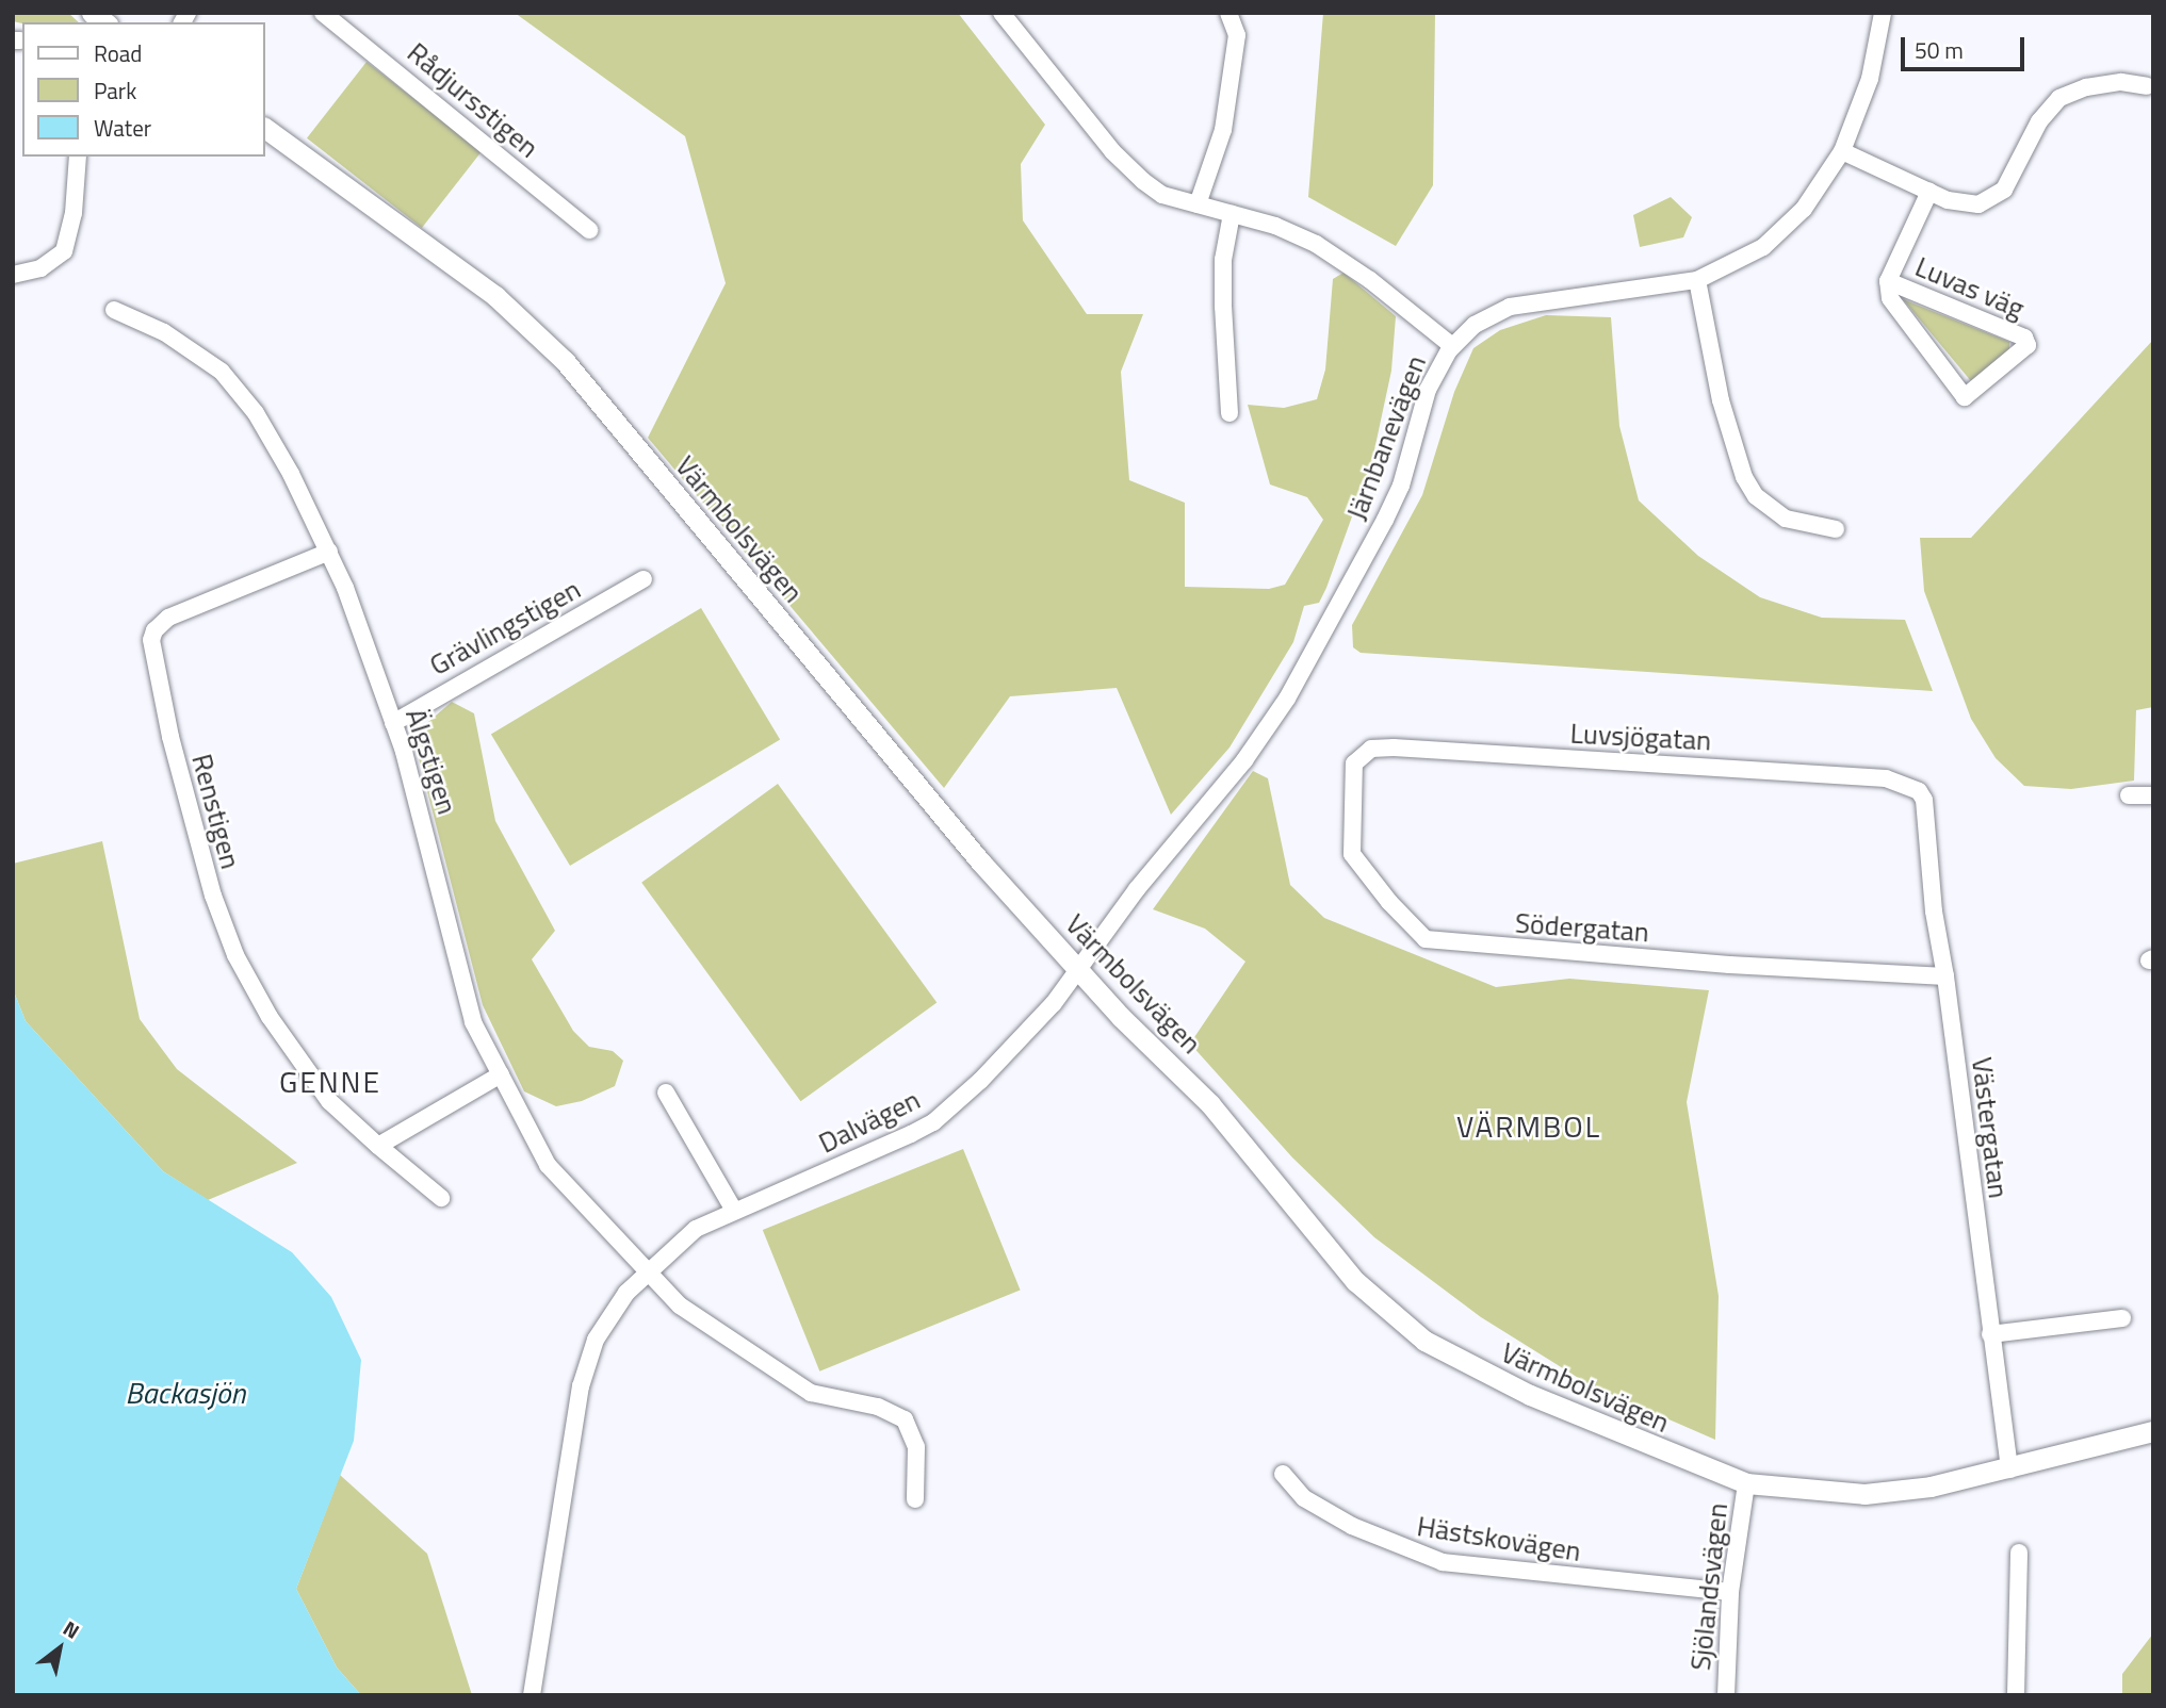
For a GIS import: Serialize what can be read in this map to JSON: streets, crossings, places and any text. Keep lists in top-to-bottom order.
{
  "streets": {
    "street": [
      "Rådjursstigen",
      "Luvas väg",
      "Järnbanevägen",
      "Värmbolsvägen",
      "Grävlingstigen",
      "Luvsjögatan",
      "Älgstigen",
      "Renstigen",
      "Södergatan",
      "Dalvägen",
      "Västergatan",
      "Hästskovägen",
      "Sjölandsvägen"
    ]
  },
  "crossings": [
    ["Järnbanevägen", "Värmbolsvägen"],
    ["Järnbanevägen", "Dalvägen"],
    ["Värmbolsvägen", "Dalvägen"],
    ["Värmbolsvägen", "Västergatan"],
    ["Värmbolsvägen", "Sjölandsvägen"],
    ["Grävlingstigen", "Älgstigen"],
    ["Luvsjögatan", "Södergatan"],
    ["Luvsjögatan", "Västergatan"],
    ["Älgstigen", "Renstigen"],
    ["Älgstigen", "Dalvägen"],
    ["Södergatan", "Västergatan"],
    ["Hästskovägen", "Sjölandsvägen"]
  ],
  "districts": ["GENNE", "VÄRMBOL"],
  "water": ["Backasjön"],
  "legend": ["Road", "Park", "Water"],
  "scale_bar": "50 m",
  "north": "top right"
}
